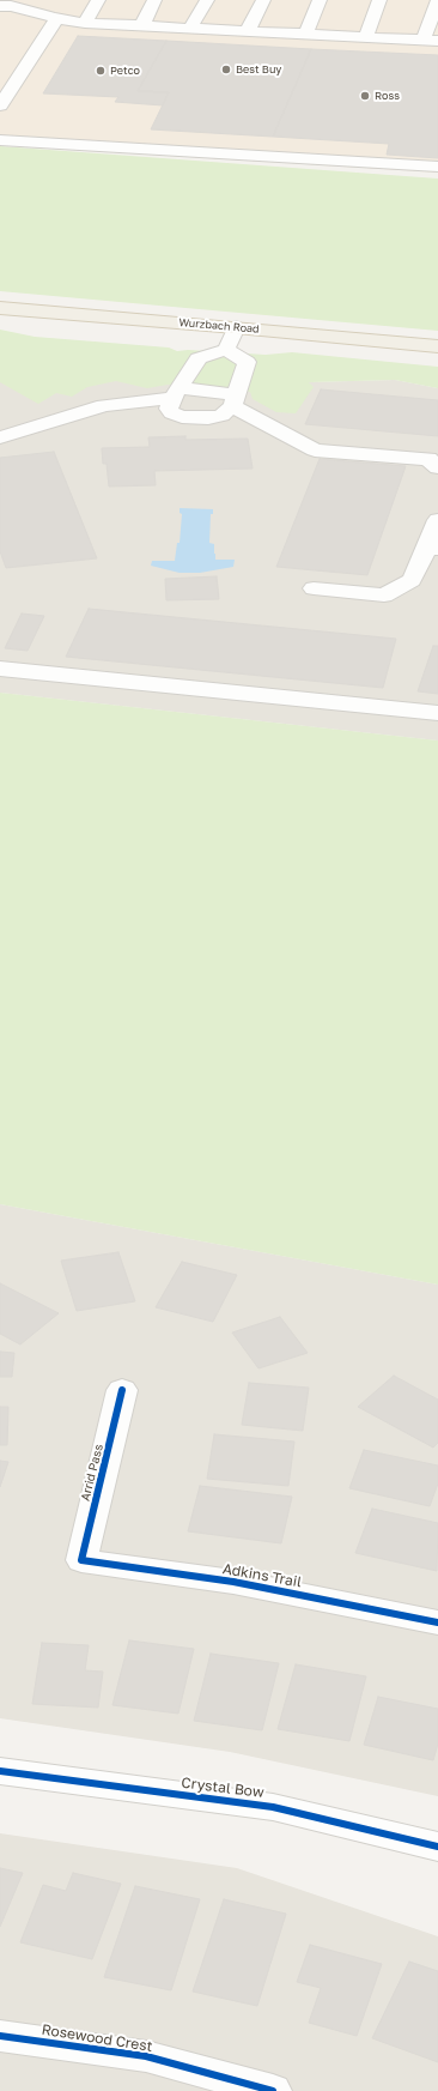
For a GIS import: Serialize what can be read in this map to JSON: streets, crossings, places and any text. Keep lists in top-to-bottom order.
{
  "streets": {
    "main road": ["Wurzbach Road"],
    "street": [
      "Arrid Pass",
      "Adkins Trail",
      "Crystal Bow",
      "Rosewood Crest"
    ]
  },
  "crossings": [
    ["Arrid Pass", "Adkins Trail"]
  ],
  "places": ["Best Buy", "Petco", "Ross"]
}
